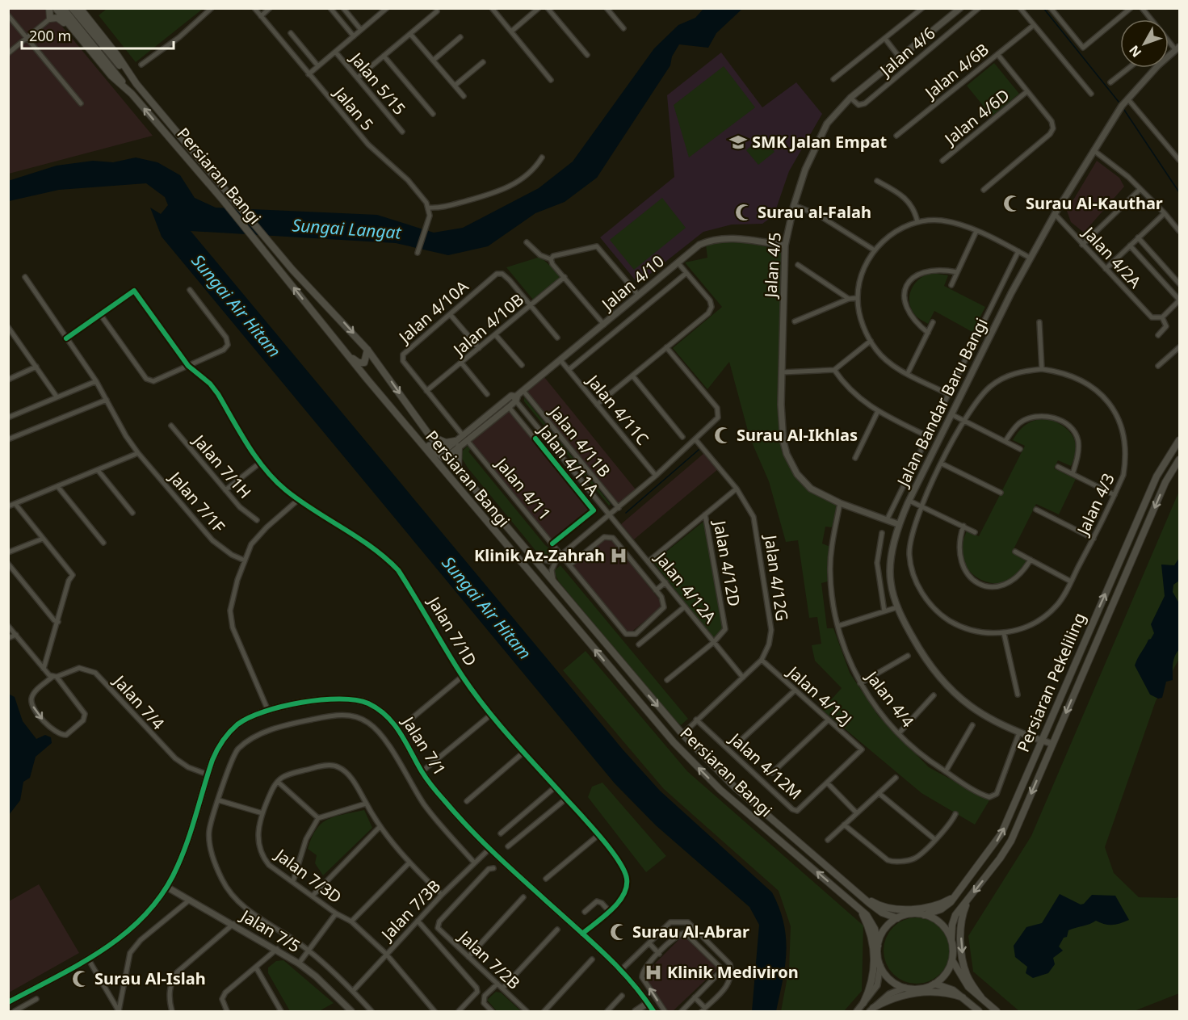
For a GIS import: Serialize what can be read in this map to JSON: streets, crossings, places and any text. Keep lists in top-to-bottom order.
{
  "streets": {
    "main road": ["Persiaran Bangi", "Persiaran Pekeliling"],
    "street": [
      "Jalan 4/6",
      "Jalan 4/6B",
      "Jalan 5/15",
      "Jalan 5",
      "Jalan 4/6D",
      "Jalan 4/2A",
      "Jalan 4/5",
      "Jalan 4/10",
      "Jalan 4/10A",
      "Jalan 4/10B",
      "Jalan Bandar Baru Bangi",
      "Jalan 4/11C",
      "Jalan 4/11B",
      "Jalan 4/11A",
      "Jalan 7/1H",
      "Jalan 4/11",
      "Jalan 7/1F",
      "Jalan 4/3",
      "Jalan 4/12D",
      "Jalan 4/12G",
      "Jalan 4/12A",
      "Jalan 7/1D",
      "Jalan 4/12J",
      "Jalan 4/4",
      "Jalan 7/4",
      "Jalan 7/1",
      "Jalan 4/12M",
      "Jalan 7/3D",
      "Jalan 7/3B",
      "Jalan 7/5",
      "Jalan 7/2B"
    ]
  },
  "crossings": [
    ["Jalan 4/6", "Jalan 4/5"],
    ["Persiaran Bangi", "Jalan 4/10"],
    ["Persiaran Bangi", "Jalan 4/12G"],
    ["Persiaran Bangi", "Persiaran Pekeliling"],
    ["Jalan 4/2A", "Jalan Bandar Baru Bangi"],
    ["Jalan 4/5", "Jalan 4/10"],
    ["Jalan 4/5", "Jalan Bandar Baru Bangi"],
    ["Jalan 4/5", "Jalan 4/4"],
    ["Jalan 4/10", "Jalan 4/10A"],
    ["Jalan 4/10", "Jalan 4/11C"],
    ["Jalan 4/10", "Jalan 4/11B"],
    ["Jalan 4/10", "Jalan 4/11A"],
    ["Jalan 4/10", "Jalan 4/11"],
    ["Jalan 4/10A", "Jalan 4/10B"],
    ["Jalan 4/10A", "Jalan 4/11"],
    ["Jalan Bandar Baru Bangi", "Persiaran Pekeliling"],
    ["Jalan Bandar Baru Bangi", "Jalan 4/4"],
    ["Jalan 4/11A", "Jalan 4/11"],
    ["Jalan 4/11A", "Jalan 4/12A"],
    ["Jalan 4/12D", "Jalan 4/12A"],
    ["Jalan 4/12G", "Jalan 4/12A"],
    ["Jalan 4/12G", "Jalan 4/12J"],
    ["Jalan 4/12G", "Jalan 4/12M"],
    ["Jalan 7/1D", "Jalan 7/1"],
    ["Jalan 4/12J", "Jalan 4/12M"],
    ["Jalan 7/4", "Jalan 7/1"],
    ["Jalan 7/1", "Jalan 7/3B"],
    ["Jalan 7/1", "Jalan 7/5"],
    ["Jalan 7/3D", "Jalan 7/3B"]
  ],
  "water": ["Sungai Langat", "Sungai Air Hitam"],
  "places": {
    "school or university": ["SMK Jalan Empat"],
    "mosque": [
      "Surau Al-Kauthar",
      "Surau al-Falah",
      "Surau Al-Ikhlas",
      "Surau Al-Abrar",
      "Surau Al-Islah"
    ],
    "hospital": ["Klinik Az-Zahrah", "Klinik Mediviron"]
  },
  "scale_bar": "200 m",
  "north": "bottom left"
}
